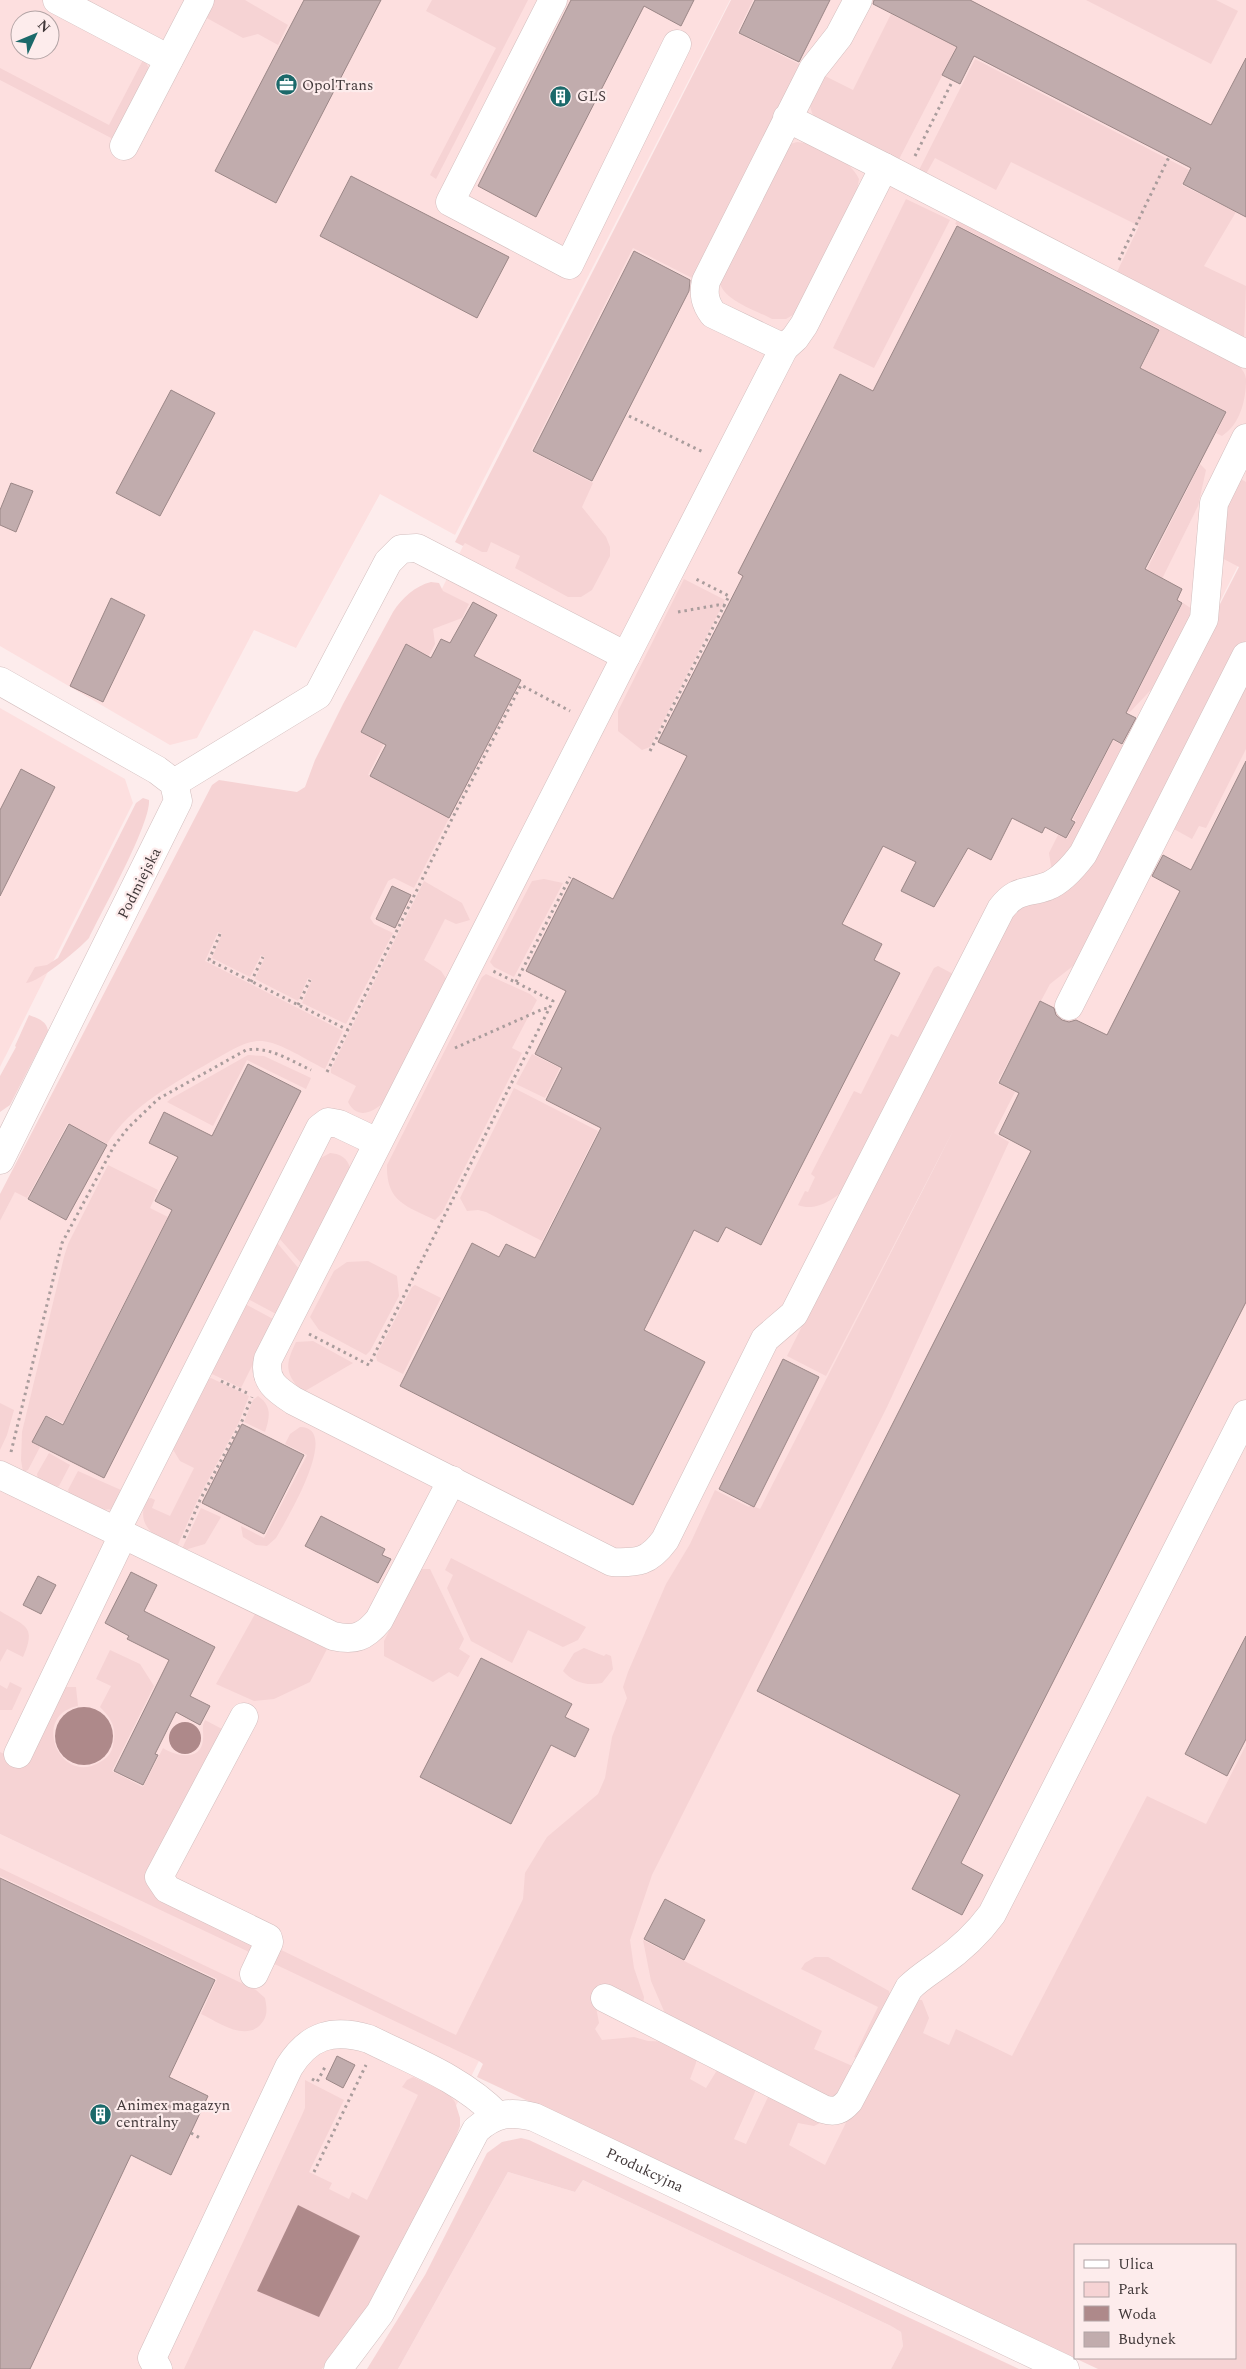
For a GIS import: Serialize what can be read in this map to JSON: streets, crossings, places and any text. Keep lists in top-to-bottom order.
{
  "streets": {
    "street": ["Podmiejska", "Produkcyjna"]
  },
  "places": {
    "office": ["OpolTrans"],
    "building": ["GLS", "Animex magazyn centralny"]
  },
  "legend": [
    "Ulica",
    "Park",
    "Woda",
    "Budynek"
  ],
  "north": "top right"
}
